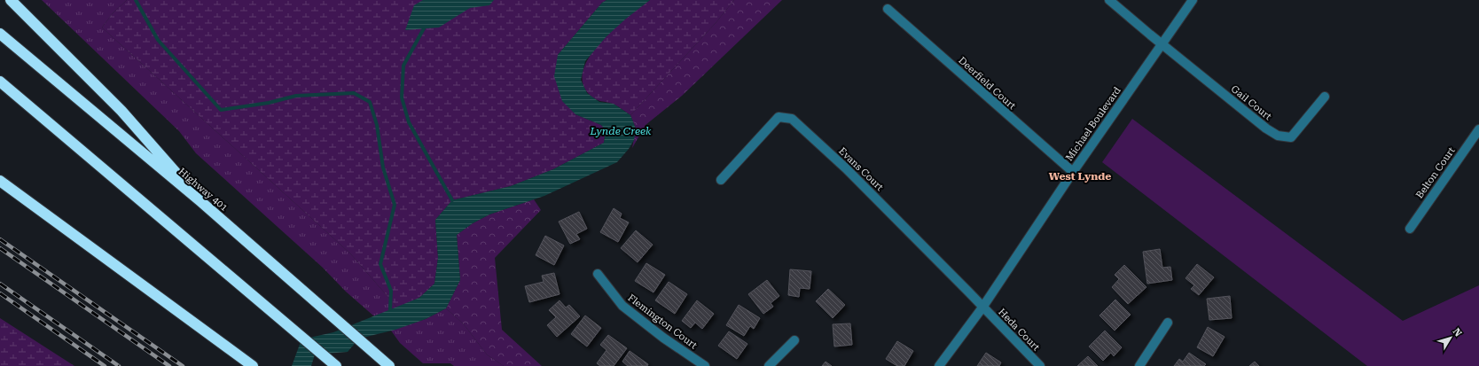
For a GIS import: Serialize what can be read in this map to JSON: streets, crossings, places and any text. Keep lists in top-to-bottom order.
{
  "streets": {
    "highway": ["Highway 401"],
    "street": [
      "Deerfield Court",
      "Gail Court",
      "Michael Boulevard",
      "Evans Court",
      "Belton Court",
      "Flemington Court",
      "Heda Court"
    ]
  },
  "crossings": [
    ["Deerfield Court", "Michael Boulevard"],
    ["Gail Court", "Michael Boulevard"],
    ["Michael Boulevard", "Evans Court"],
    ["Michael Boulevard", "Heda Court"],
    ["Evans Court", "Heda Court"]
  ],
  "districts": ["West Lynde"],
  "water": ["Lynde Creek"],
  "north": "top right"
}
